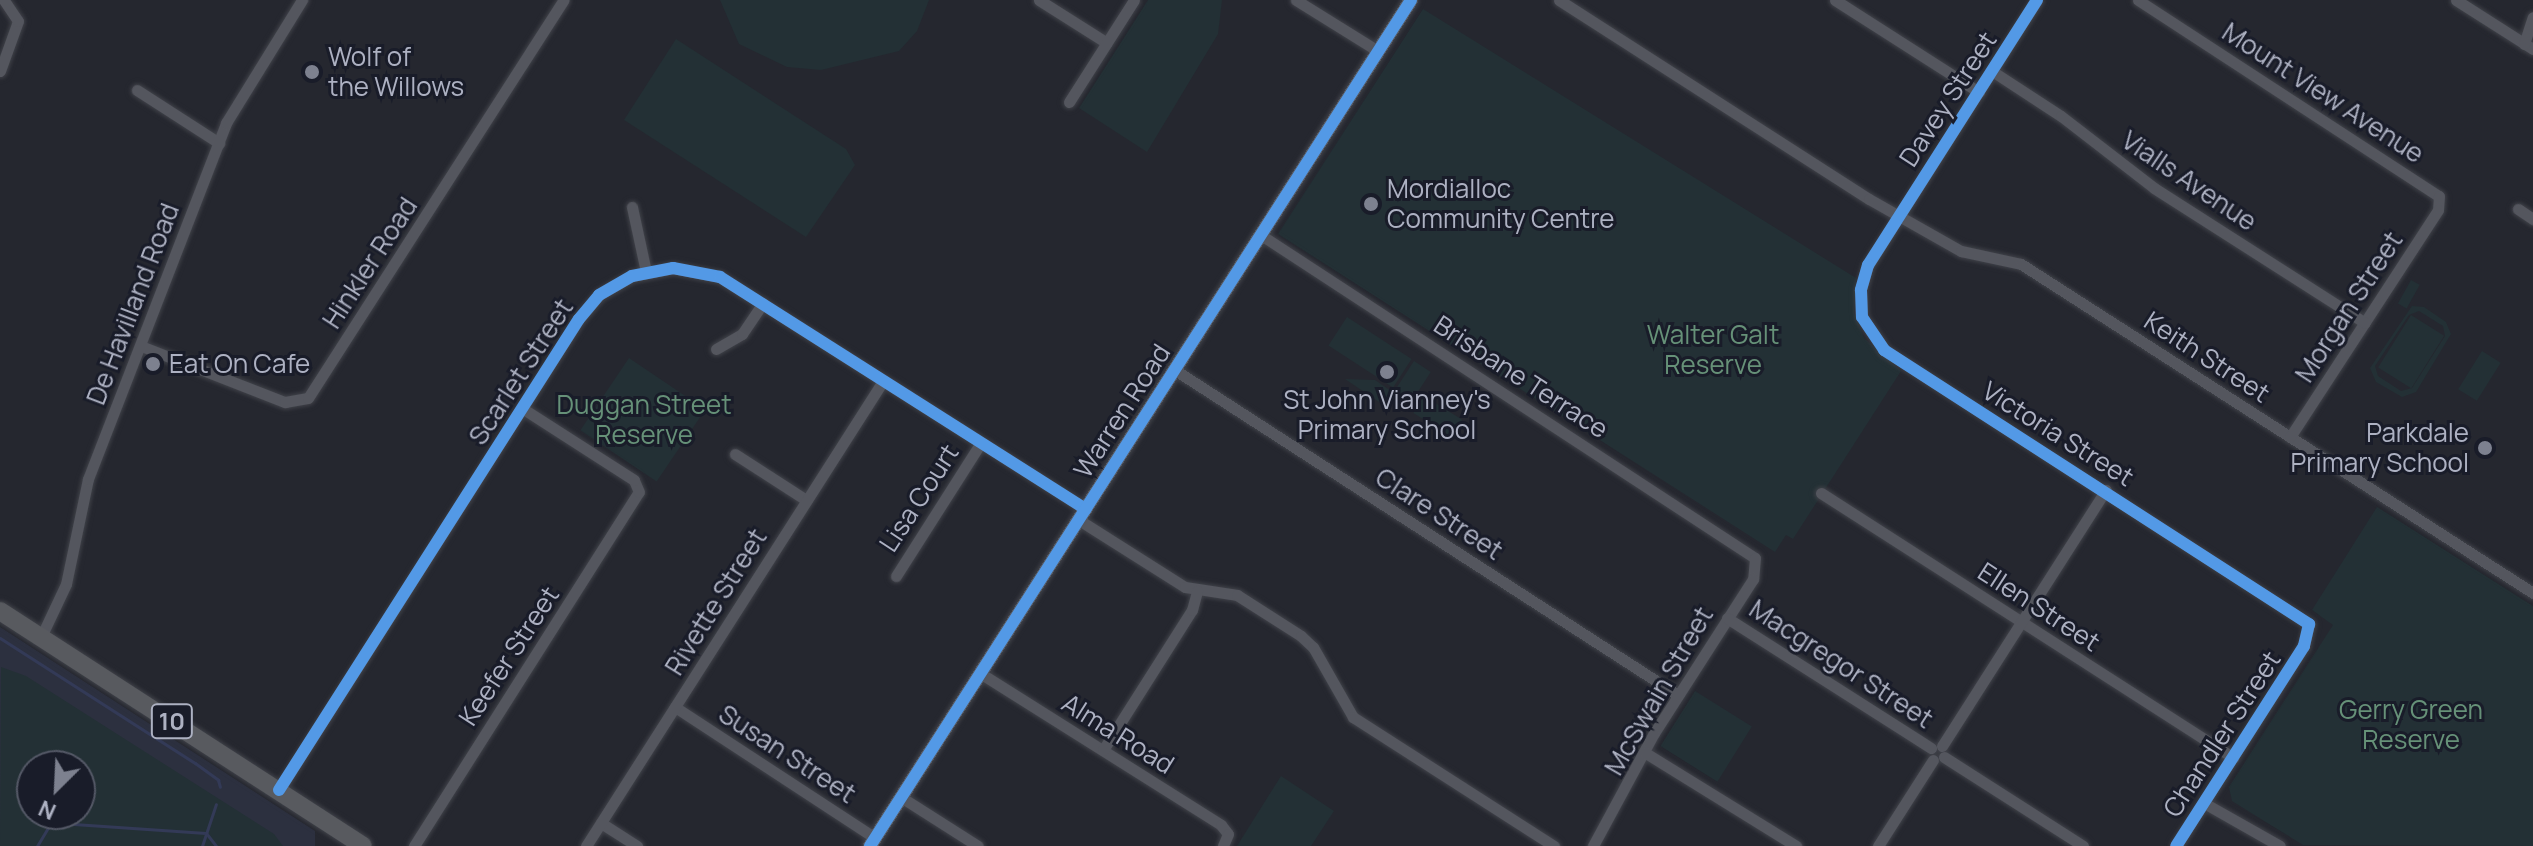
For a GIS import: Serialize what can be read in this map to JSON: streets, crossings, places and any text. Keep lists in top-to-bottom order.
{
  "streets": {
    "highway": ["10"],
    "street": [
      "Mount View Avenue",
      "Davey Street",
      "Vialls Avenue",
      "Hinkler Road",
      "De Havilland Road",
      "Morgan Street",
      "Keith Street",
      "Scarlet Street",
      "Brisbane Terrace",
      "Warren Road",
      "Victoria Street",
      "Lisa Court",
      "Clare Street",
      "Rivette Street",
      "Ellen Street",
      "Keefer Street",
      "Macgregor Street",
      "McSwain Street",
      "Alma Road",
      "Chandler Street",
      "Susan Street"
    ]
  },
  "crossings": [
    ["Mount View Avenue", "Morgan Street"],
    ["Davey Street", "Vialls Avenue"],
    ["Davey Street", "Keith Street"],
    ["Davey Street", "Victoria Street"],
    ["Vialls Avenue", "Morgan Street"],
    ["Hinkler Road", "De Havilland Road"],
    ["De Havilland Road", "10"],
    ["Morgan Street", "Keith Street"],
    ["Keith Street", "Victoria Street"],
    ["Scarlet Street", "Warren Road"],
    ["Scarlet Street", "Lisa Court"],
    ["Scarlet Street", "Rivette Street"],
    ["Scarlet Street", "Keefer Street"],
    ["Scarlet Street", "10"],
    ["Brisbane Terrace", "Warren Road"],
    ["Brisbane Terrace", "McSwain Street"],
    ["Warren Road", "Clare Street"],
    ["Warren Road", "Alma Road"],
    ["Warren Road", "Susan Street"],
    ["Victoria Street", "Chandler Street"],
    ["Clare Street", "McSwain Street"],
    ["Rivette Street", "Susan Street"],
    ["Ellen Street", "Chandler Street"],
    ["Macgregor Street", "McSwain Street"]
  ],
  "parks": ["Walter Galt Reserve", "Duggan Street Reserve", "Gerry Green Reserve"],
  "places": [
    "Wolf of the Willows",
    "Mordialloc Community Centre",
    "Eat On Cafe",
    "St John Vianney's Primary School",
    "Parkdale Primary School"
  ],
  "north": "bottom left"
}
